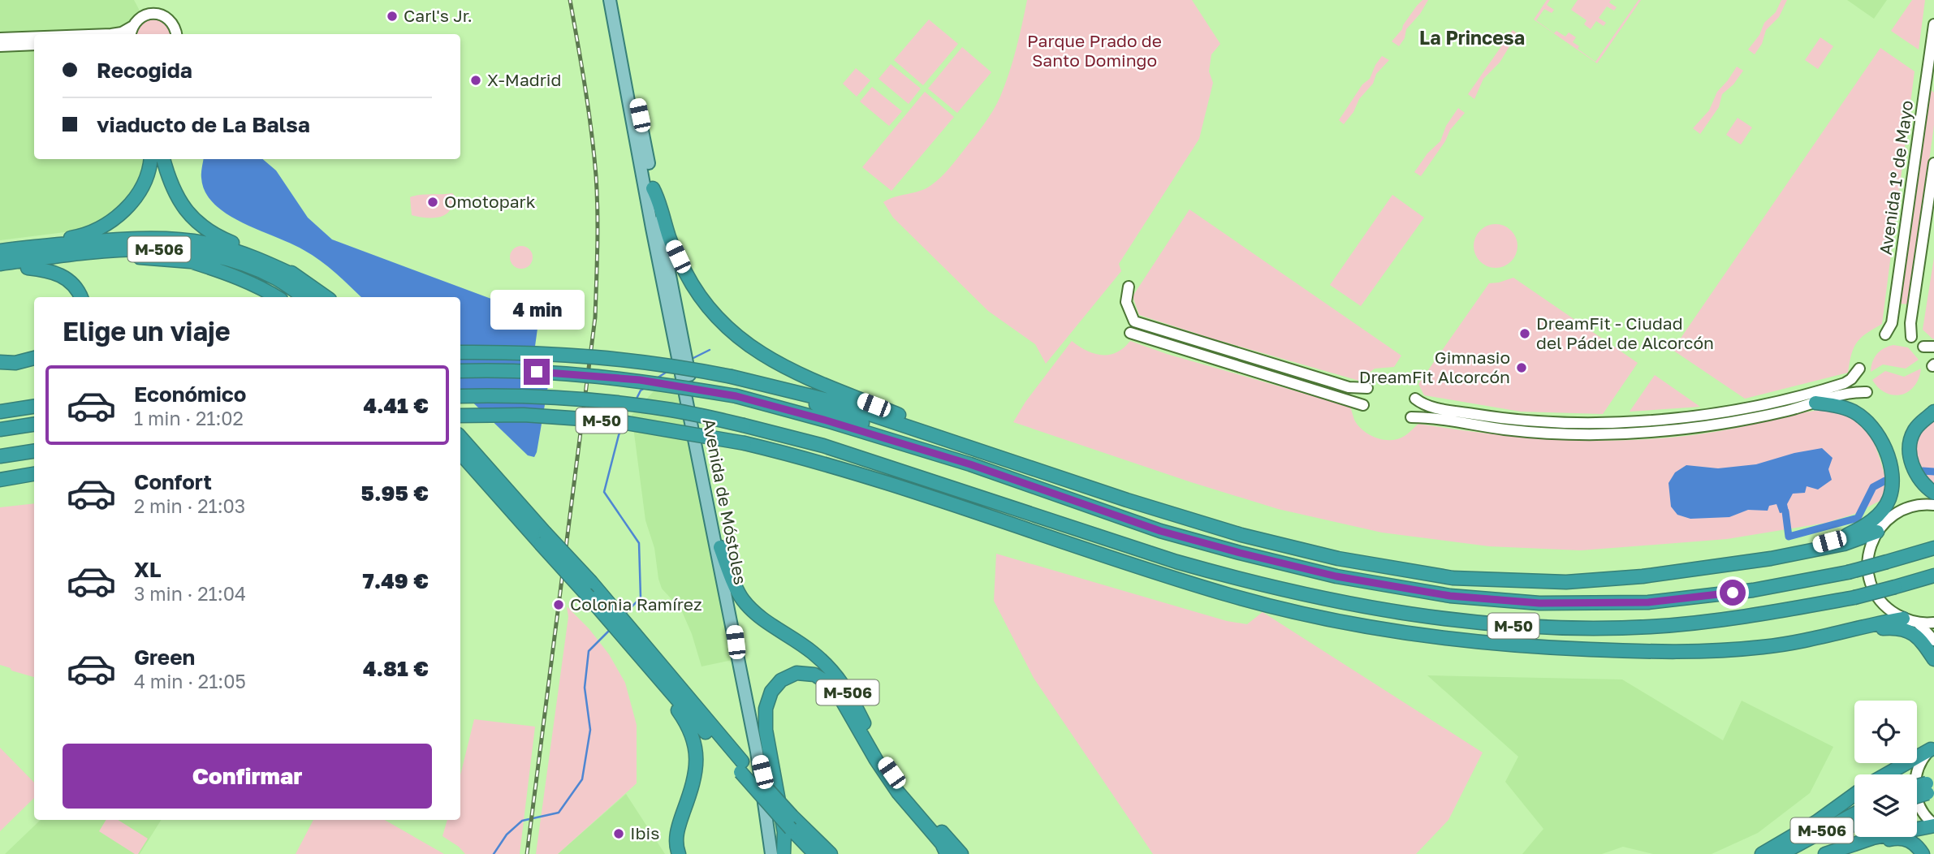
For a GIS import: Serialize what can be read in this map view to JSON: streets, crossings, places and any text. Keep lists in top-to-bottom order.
{
  "streets": {
    "highway": ["M-506", "M-50"],
    "main road": ["Avenida de Móstoles"],
    "street": ["Avenida 1º de Mayo"]
  },
  "crossings": [
    ["M-506", "Avenida de Móstoles"]
  ],
  "districts": ["La Princesa"],
  "parks": ["Parque Prado de Santo Domingo"],
  "places": [
    "Carl's Jr.",
    "X-Madrid",
    "Omotopark",
    "DreamFit - Ciudad del Pádel de Alcorcón",
    "Gimnasio DreamFit Alcorcón",
    "Colonia Ramírez",
    "Ibis"
  ],
  "page": {
    "banner": ["Recogida", "viaducto de La Balsa"],
    "bubble": "4 min",
    "heading": "Elige un viaje",
    "list": [
      {
        "name": "Económico",
        "note": "1 min · 21:02",
        "value": "4.41 €"
      },
      {
        "name": "Confort",
        "note": "2 min · 21:03",
        "value": "5.95 €"
      },
      {
        "name": "XL",
        "note": "3 min · 21:04",
        "value": "7.49 €"
      },
      {
        "name": "Green",
        "note": "4 min · 21:05",
        "value": "4.81 €"
      }
    ],
    "buttons": "Confirmar"
  }
}
